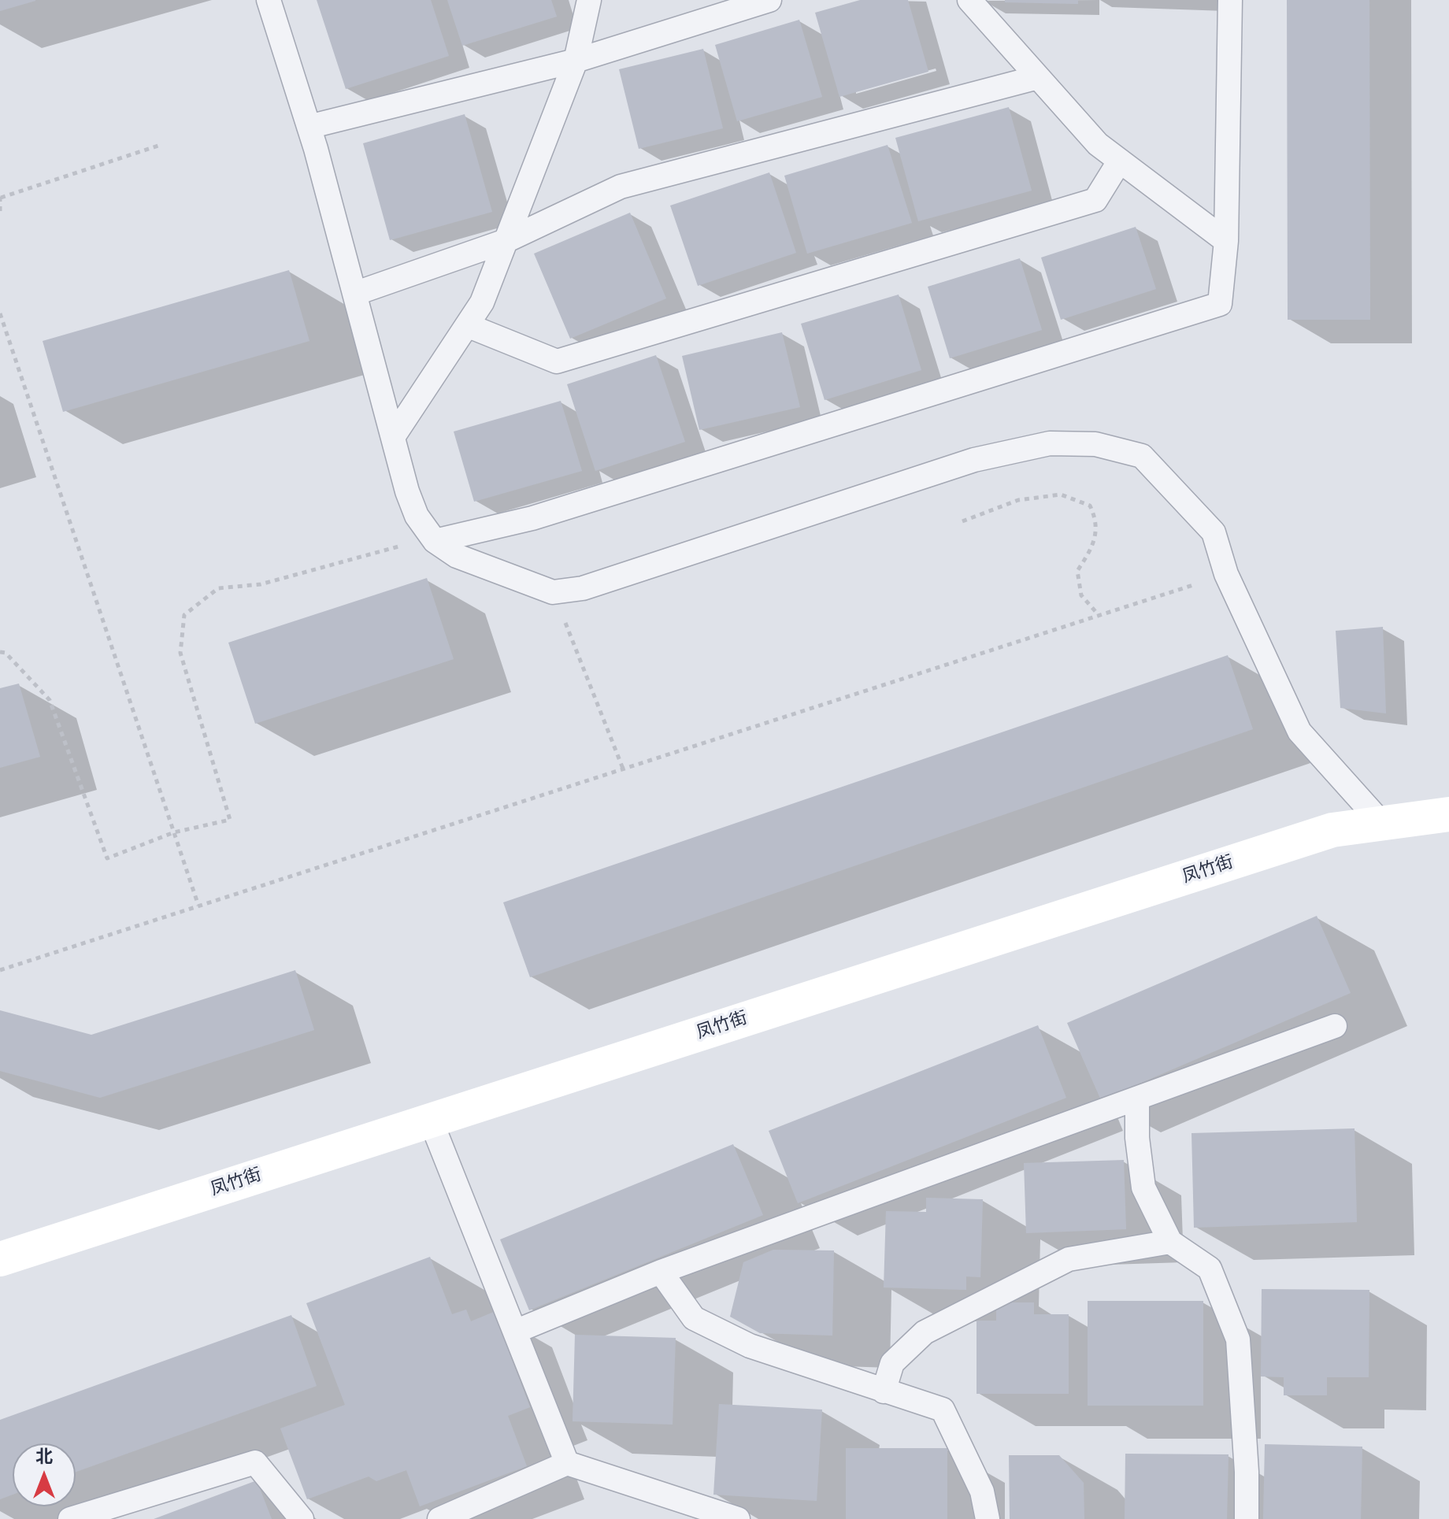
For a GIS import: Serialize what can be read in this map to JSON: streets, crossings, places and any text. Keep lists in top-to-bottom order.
{
  "streets": {
    "street": ["凤竹街"]
  },
  "north": "top"
}
